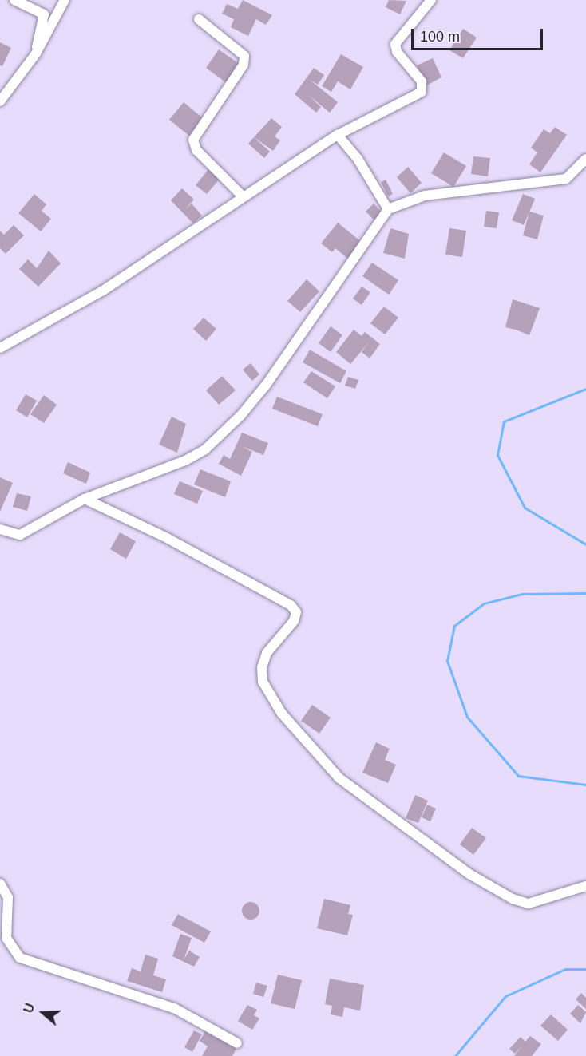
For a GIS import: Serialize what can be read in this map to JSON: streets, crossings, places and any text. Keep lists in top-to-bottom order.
{
  "scale_bar": "100 m",
  "north": "left"
}
